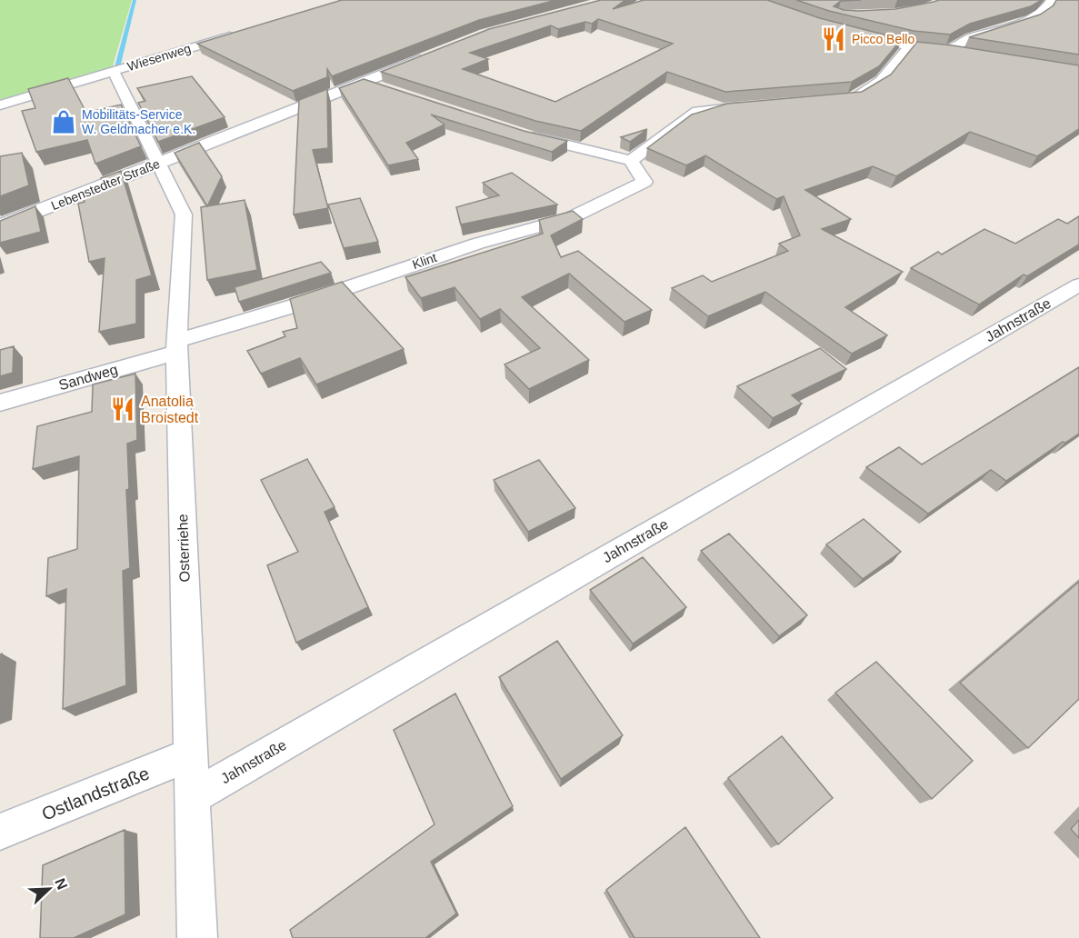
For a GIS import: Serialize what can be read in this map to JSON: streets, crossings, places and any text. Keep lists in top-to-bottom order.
{
  "streets": {
    "street": [
      "Wiesenweg",
      "Lebenstedter Straße",
      "Klint",
      "Jahnstraße",
      "Sandweg",
      "Osterriehe",
      "Ostlandstraße"
    ]
  },
  "crossings": [
    ["Wiesenweg", "Osterriehe"],
    ["Lebenstedter Straße", "Osterriehe"],
    ["Klint", "Sandweg"],
    ["Klint", "Osterriehe"],
    ["Jahnstraße", "Osterriehe"],
    ["Sandweg", "Osterriehe"],
    ["Osterriehe", "Ostlandstraße"]
  ],
  "places": {
    "restaurant": ["Picco Bello", "Anatolia Broistedt"],
    "shop": ["Mobilitäts-Service W. Geldmacher e.K."]
  },
  "north": "top right"
}
